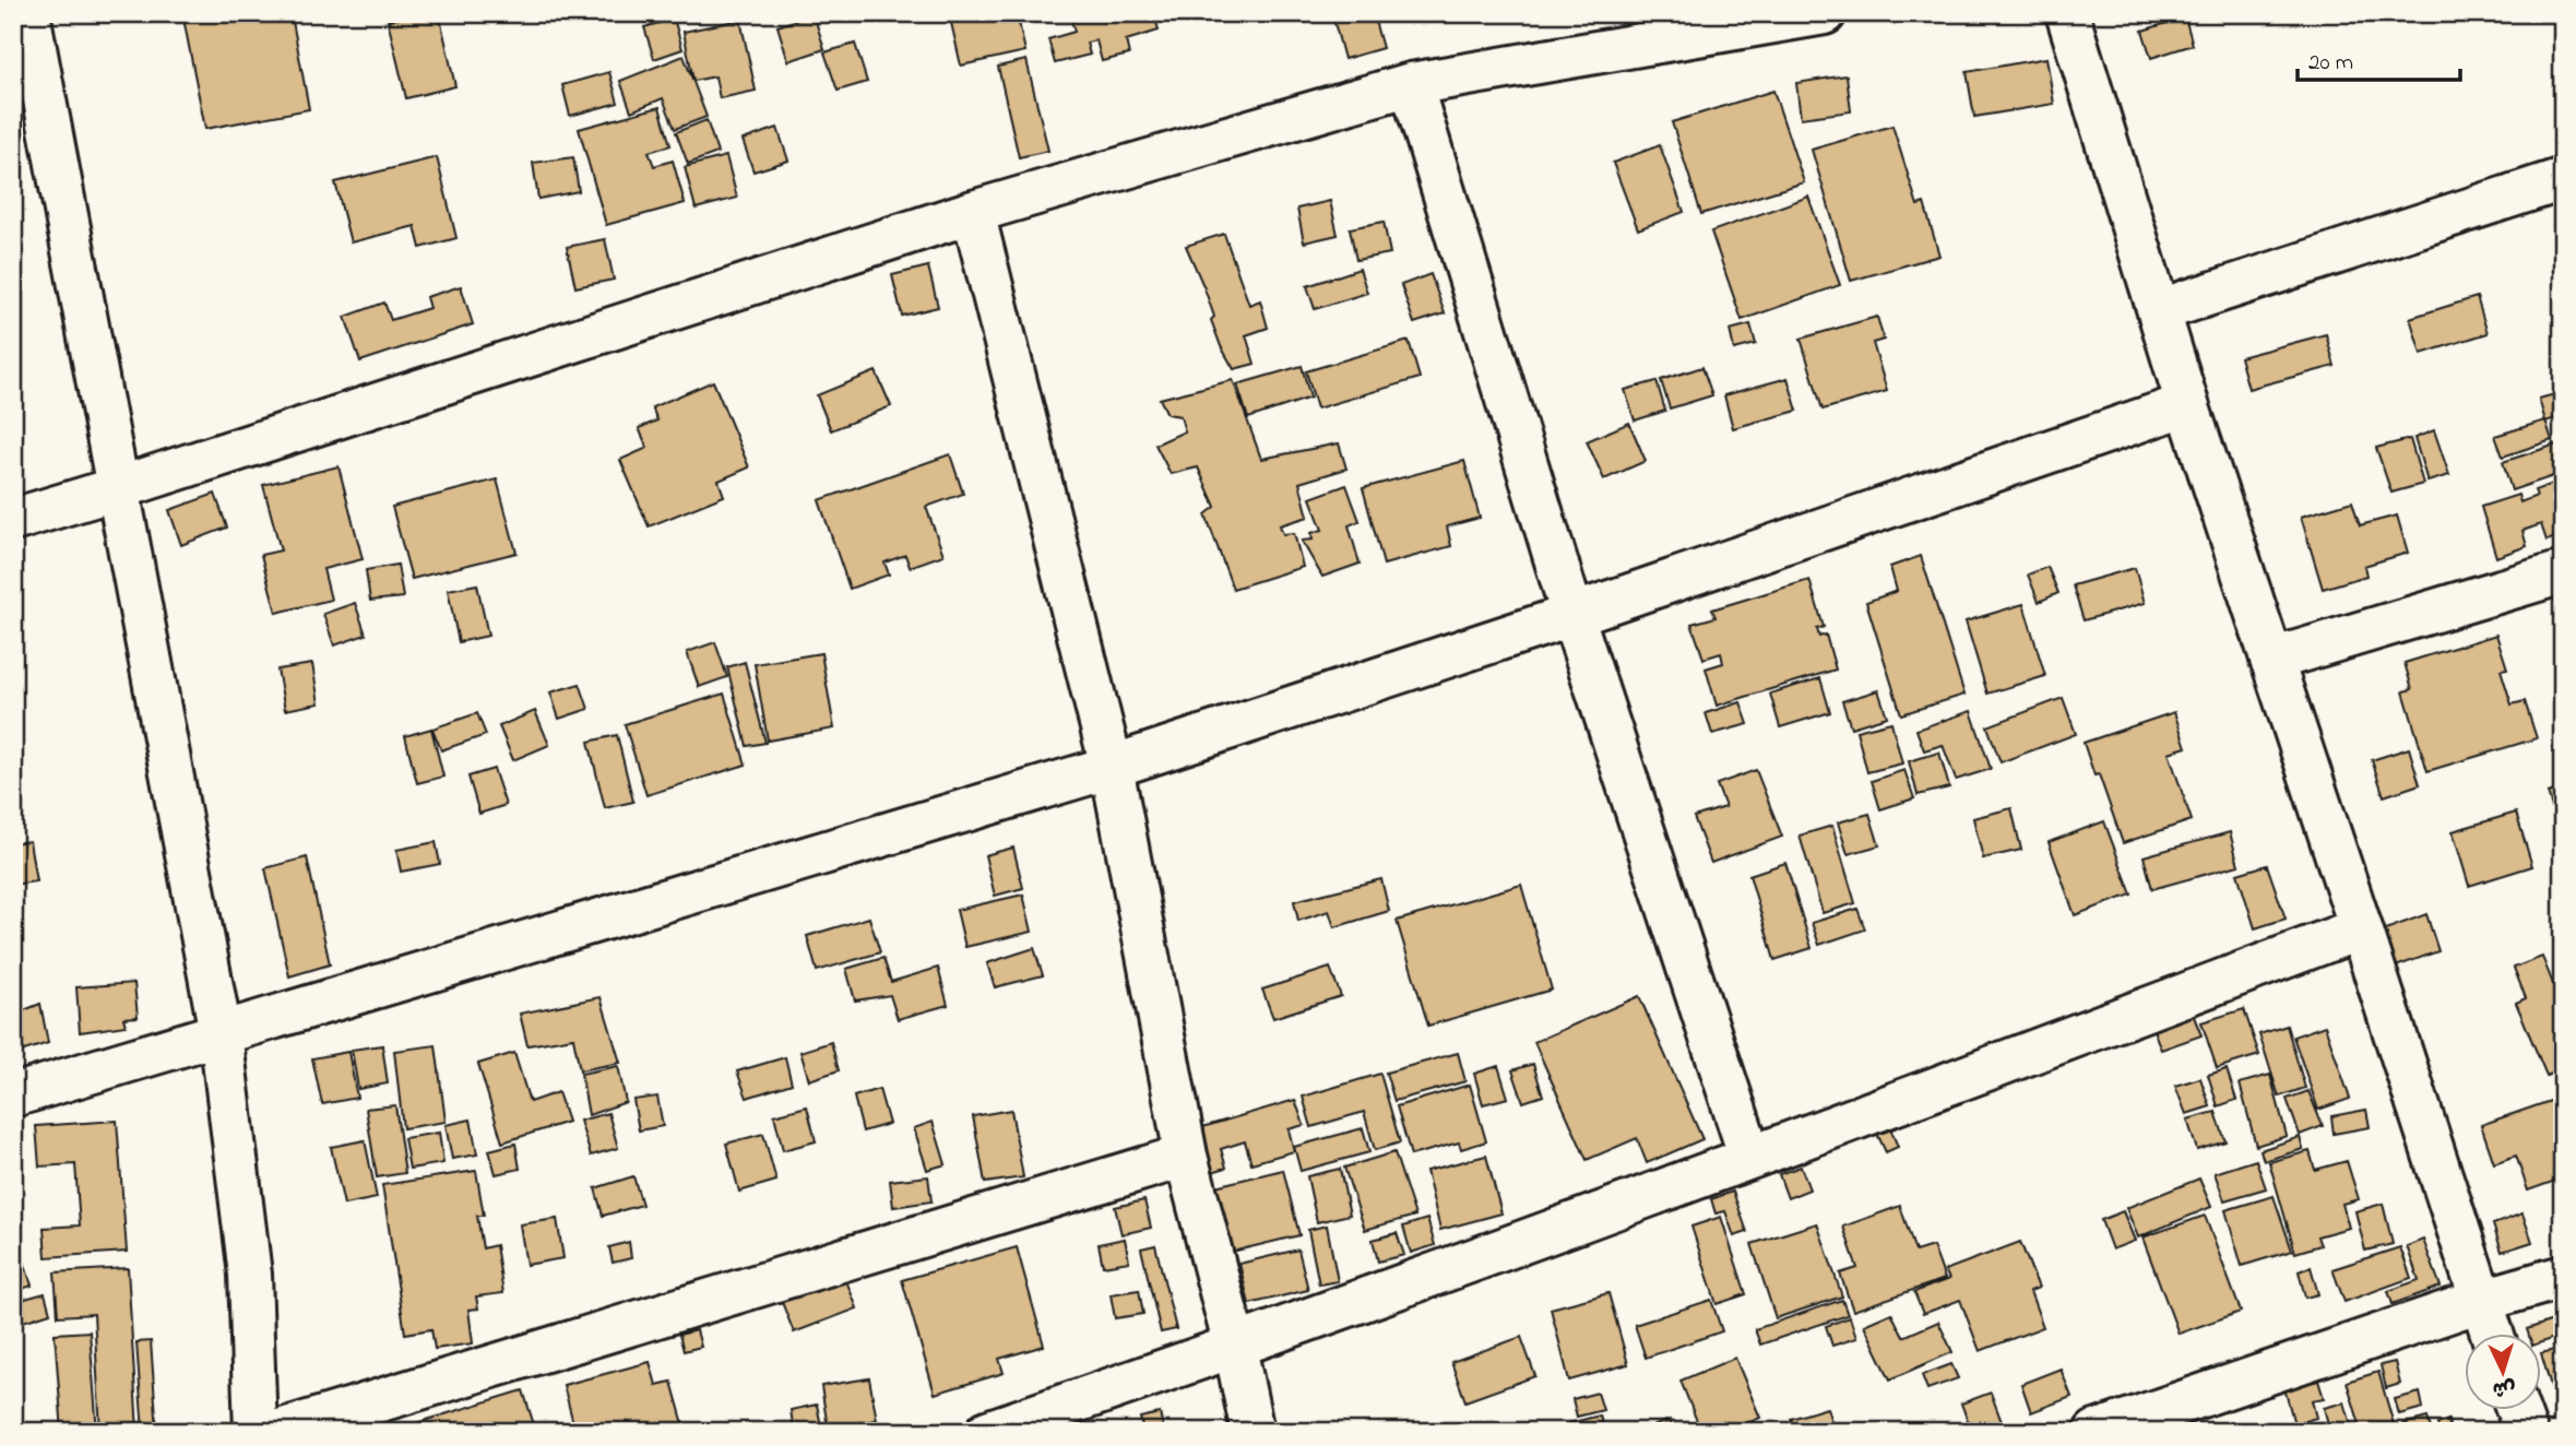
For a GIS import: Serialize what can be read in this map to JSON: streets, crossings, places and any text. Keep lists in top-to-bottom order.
{
  "scale_bar": "20 m",
  "north": "bottom"
}
